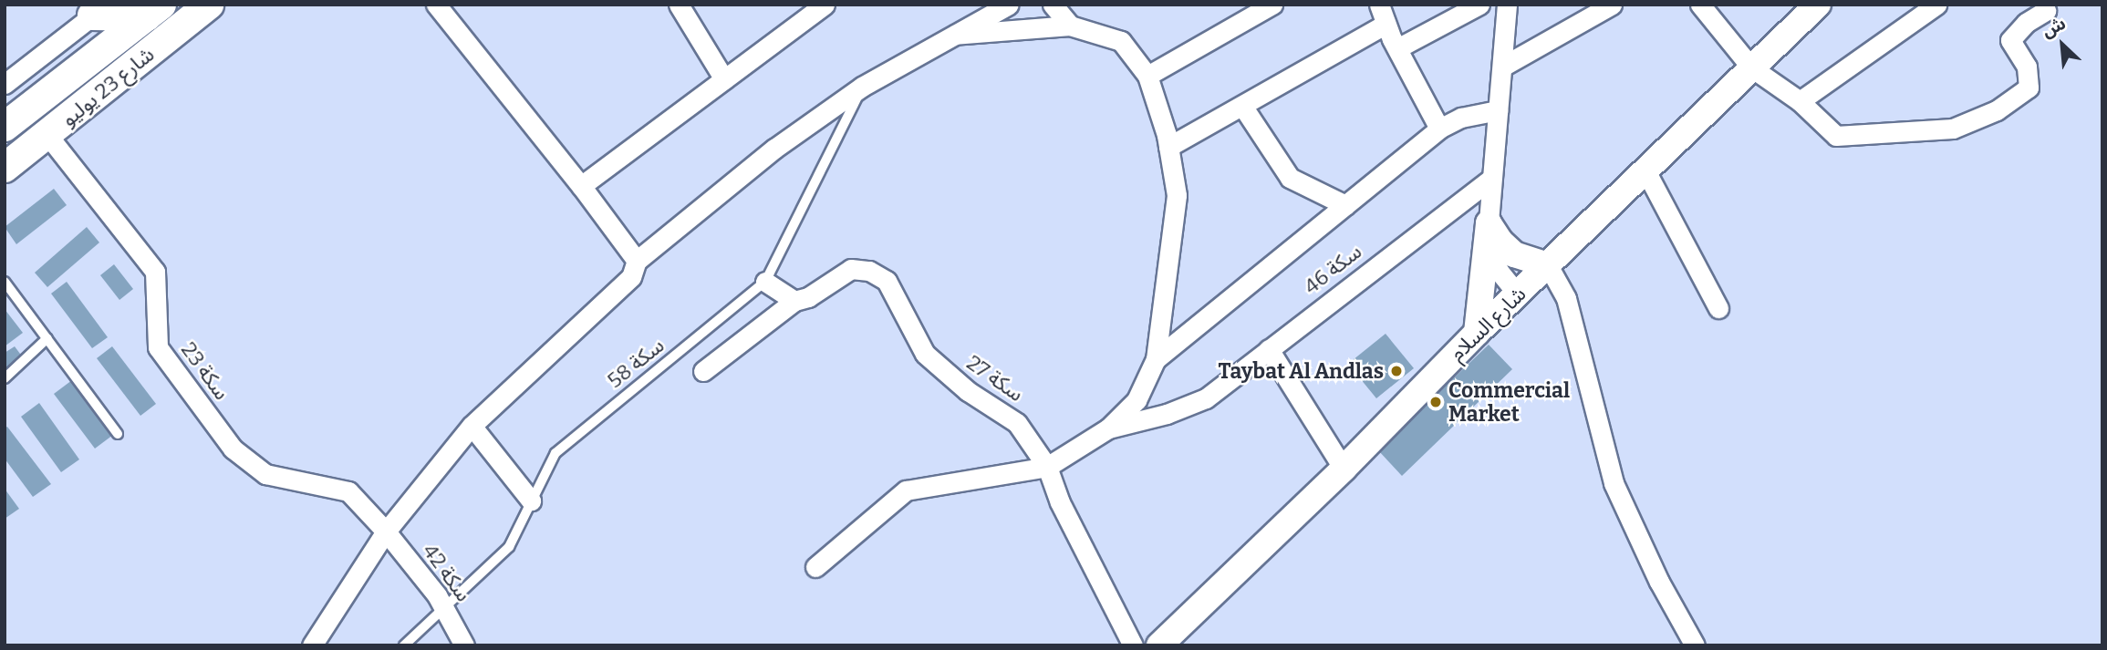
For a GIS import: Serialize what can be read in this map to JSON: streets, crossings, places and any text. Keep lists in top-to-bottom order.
{
  "streets": {
    "main road": ["شارع 23 يوليو"],
    "street": [
      "سكة 46",
      "شارع السلام",
      "سكة 23",
      "سكة 27",
      "سكة 42"
    ],
    "lane": ["سكة 58"]
  },
  "crossings": [
    ["شارع 23 يوليو", "سكة 23"],
    ["سكة 58", "سكة 42"],
    ["سكة 23", "سكة 42"]
  ],
  "places": ["Taybat Al Andlas", "Commercial Market"],
  "north": "top left"
}
